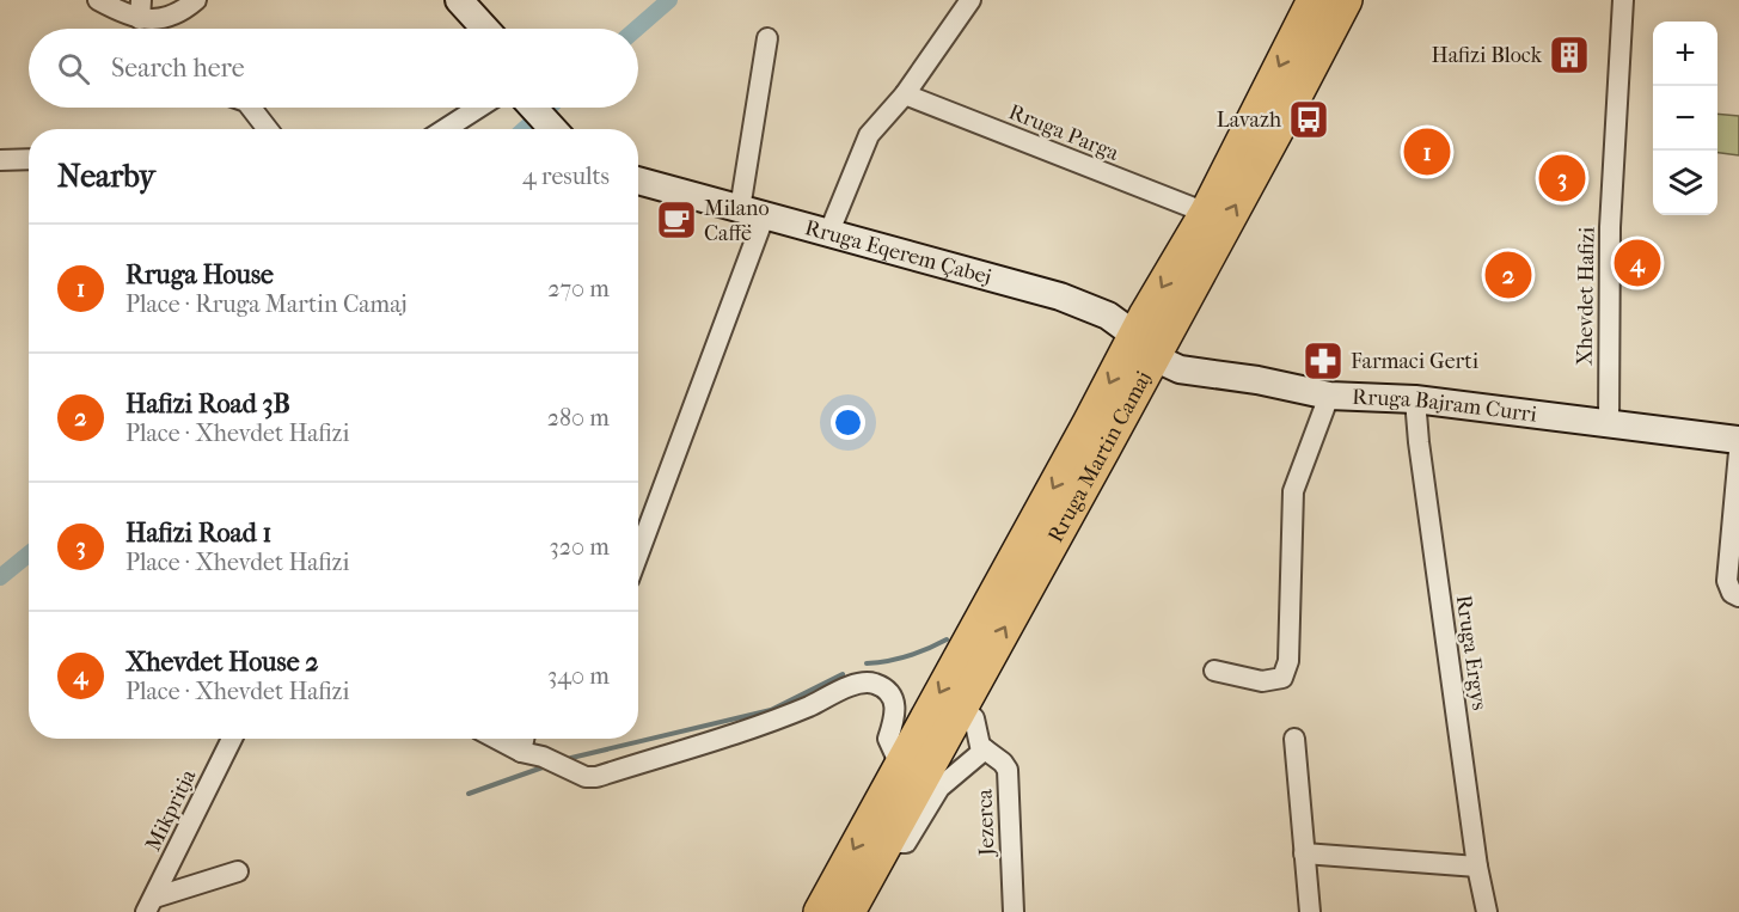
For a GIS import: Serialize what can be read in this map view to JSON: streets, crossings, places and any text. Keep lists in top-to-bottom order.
{
  "streets": {
    "highway": ["Rruga Martin Camaj"],
    "main road": ["Rruga Eqerem Çabej", "Rruga Bajram Curri"],
    "street": [
      "Rruga Parga",
      "Xhevdet Hafizi",
      "Rruga Ergys",
      "Mikpritja",
      "Jezerca"
    ]
  },
  "crossings": [
    ["Rruga Parga", "Rruga Martin Camaj"],
    ["Rruga Eqerem Çabej", "Rruga Bajram Curri"],
    ["Rruga Eqerem Çabej", "Rruga Martin Camaj"],
    ["Xhevdet Hafizi", "Rruga Bajram Curri"],
    ["Rruga Bajram Curri", "Rruga Martin Camaj"],
    ["Rruga Bajram Curri", "Rruga Ergys"],
    ["Rruga Martin Camaj", "Jezerca"]
  ],
  "places": {
    "building": ["Hafizi Block"],
    "bus stop": ["Lavazh"],
    "cafe": ["Milano Caffe"],
    "pharmacy": ["Farmaci Gerti"]
  },
  "page": {
    "map_buttons": ["+", "−"],
    "search": "Search here",
    "pins": [
      "1",
      "3",
      "4",
      "2"
    ],
    "heading": ["Nearby", "4 results"],
    "list": [
      {
        "mark": "1",
        "name": "Rruga House",
        "note": "Place · Rruga Martin Camaj",
        "value": "270 m"
      },
      {
        "mark": "2",
        "name": "Hafizi Road 3B",
        "note": "Place · Xhevdet Hafizi",
        "value": "280 m"
      },
      {
        "mark": "3",
        "name": "Hafizi Road 1",
        "note": "Place · Xhevdet Hafizi",
        "value": "320 m"
      },
      {
        "mark": "4",
        "name": "Xhevdet House 2",
        "note": "Place · Xhevdet Hafizi",
        "value": "340 m"
      }
    ]
  }
}
